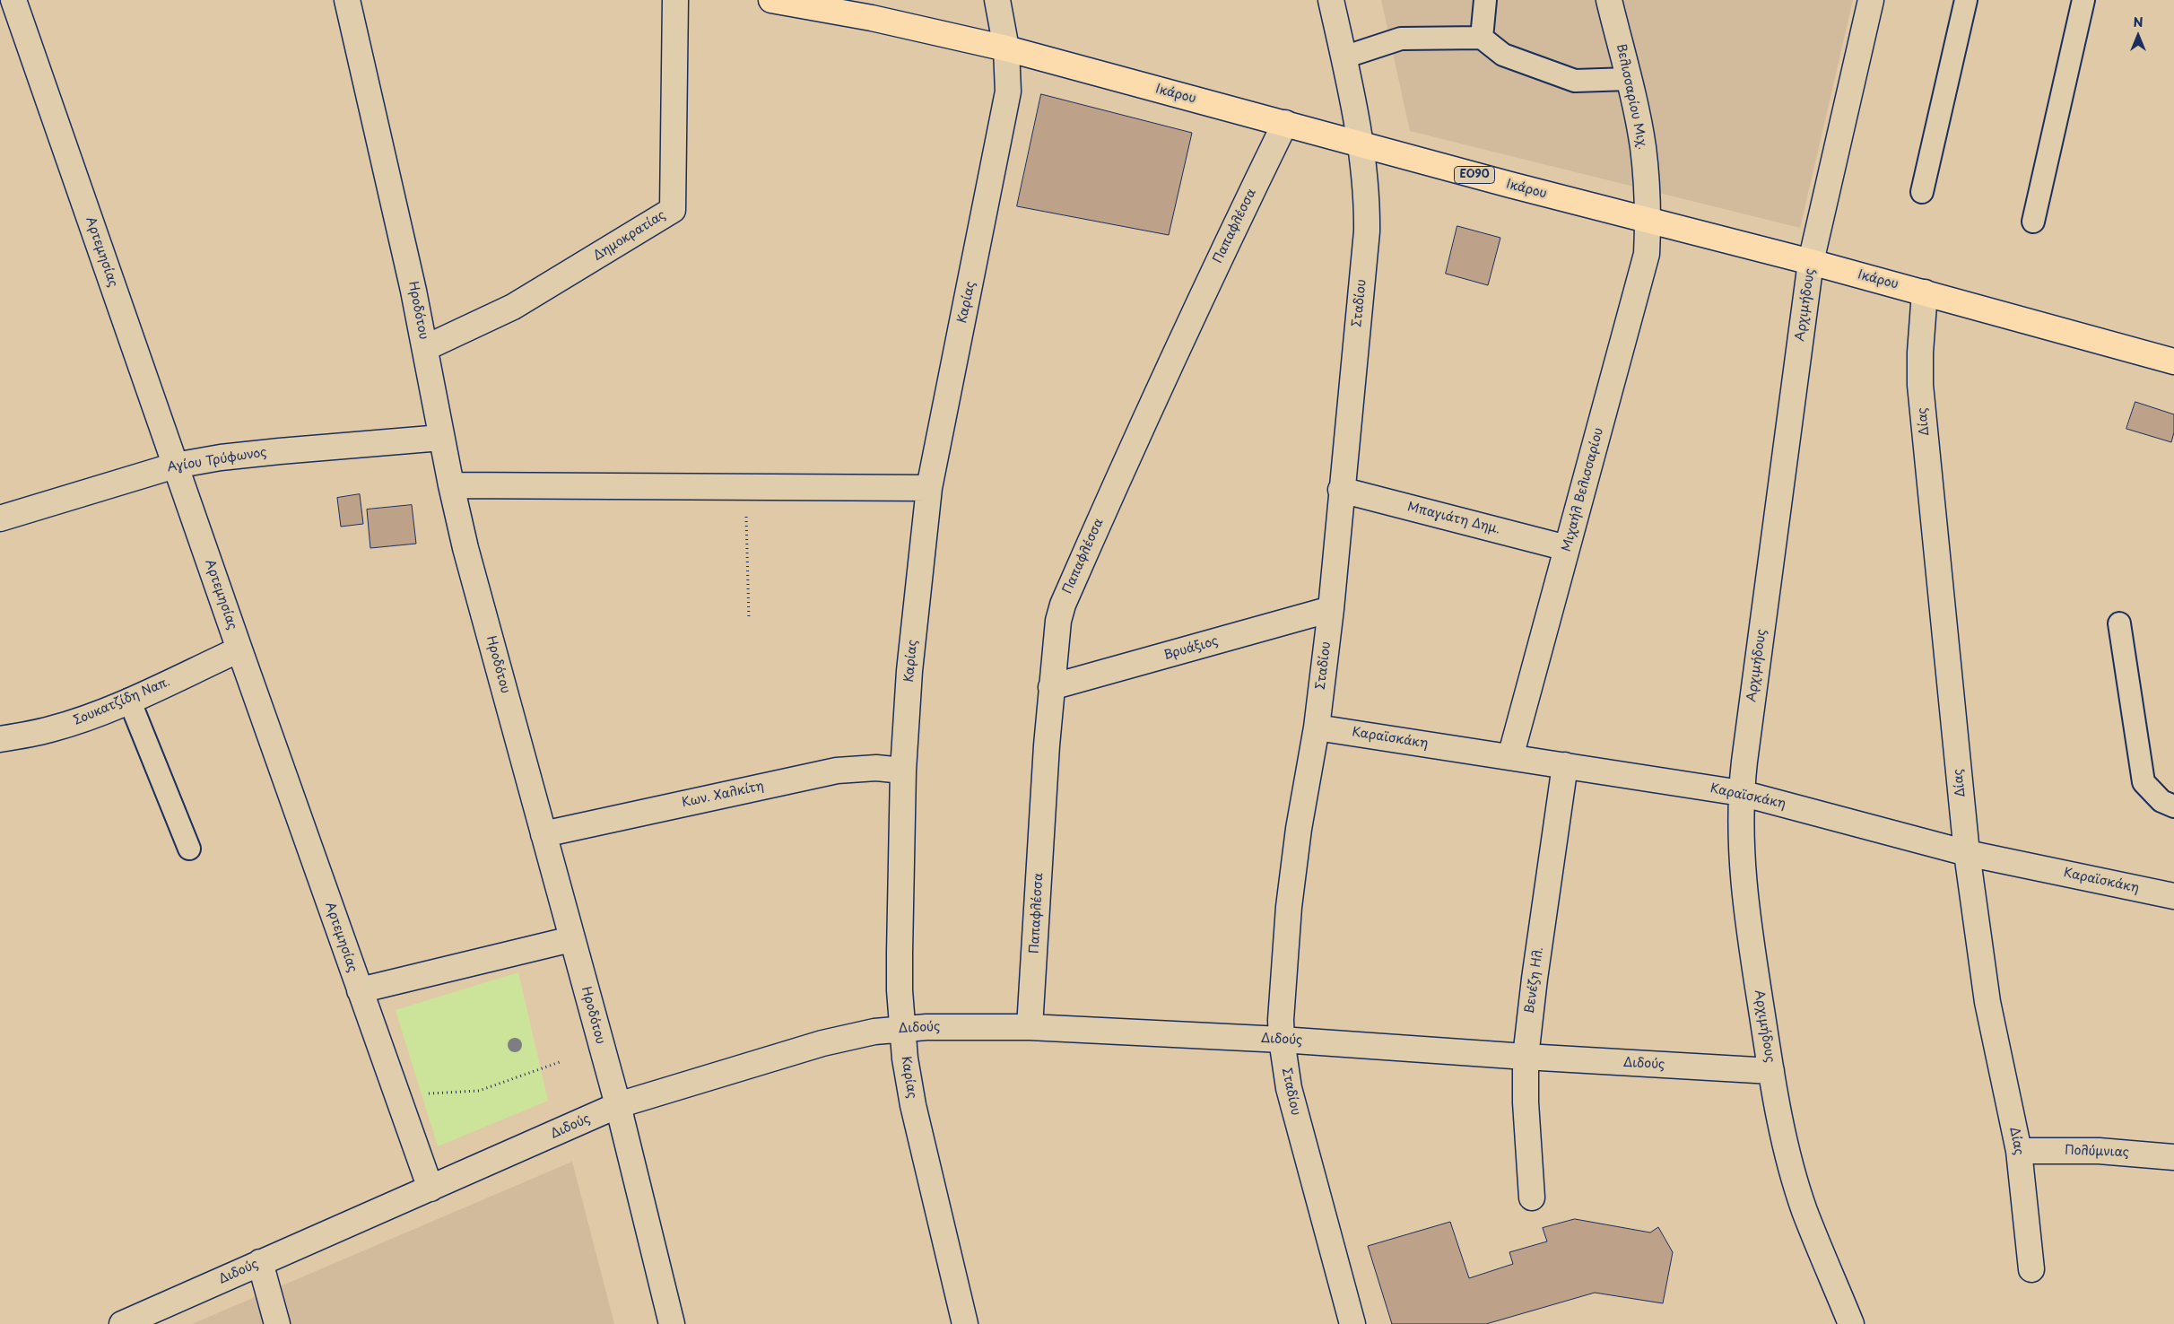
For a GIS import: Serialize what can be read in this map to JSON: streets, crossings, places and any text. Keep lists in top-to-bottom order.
{
  "streets": {
    "main road": ["Ικάρου", "ΕΟ90"],
    "street": [
      "Βελισσαρίου Μιχ.",
      "Παπαφλέσσα",
      "Δημοκρατίας",
      "Αρτεμησίας",
      "Καρίας",
      "Σταδίου",
      "Αρχιμήδους",
      "Ηροδότου",
      "Δίας",
      "Αγίου Τρύφωνος",
      "Μιχαήλ Βελισσαρίου",
      "Μπαγιάτη Δημ.",
      "Βρυάξιος",
      "Σουκατζίδη Ναπ.",
      "Καραϊσκάκη",
      "Κων. Χαλκίτη",
      "Βενέζη Ηλ.",
      "Διδούς",
      "Πολύμνιας"
    ]
  },
  "crossings": [
    ["Ικάρου", "Βελισσαρίου Μιχ."],
    ["Ικάρου", "Παπαφλέσσα"],
    ["Ικάρου", "Καρίας"],
    ["Ικάρου", "Σταδίου"],
    ["Ικάρου", "Αρχιμήδους"],
    ["Ικάρου", "Δίας"],
    ["Ικάρου", "Μιχαήλ Βελισσαρίου"],
    ["Βελισσαρίου Μιχ.", "Μιχαήλ Βελισσαρίου"],
    ["Παπαφλέσσα", "Βρυάξιος"],
    ["Παπαφλέσσα", "Διδούς"],
    ["Δημοκρατίας", "Ηροδότου"],
    ["Αρτεμησίας", "Αγίου Τρύφωνος"],
    ["Αρτεμησίας", "Σουκατζίδη Ναπ."],
    ["Αρτεμησίας", "Διδούς"],
    ["Καρίας", "Κων. Χαλκίτη"],
    ["Καρίας", "Διδούς"],
    ["Σταδίου", "Μπαγιάτη Δημ."],
    ["Σταδίου", "Βρυάξιος"],
    ["Σταδίου", "Καραϊσκάκη"],
    ["Σταδίου", "Διδούς"],
    ["Αρχιμήδους", "Καραϊσκάκη"],
    ["Αρχιμήδους", "Διδούς"],
    ["Ηροδότου", "Αγίου Τρύφωνος"],
    ["Ηροδότου", "Κων. Χαλκίτη"],
    ["Ηροδότου", "Διδούς"],
    ["Δίας", "Καραϊσκάκη"],
    ["Δίας", "Πολύμνιας"],
    ["Μιχαήλ Βελισσαρίου", "Μπαγιάτη Δημ."],
    ["Μιχαήλ Βελισσαρίου", "Καραϊσκάκη"],
    ["Καραϊσκάκη", "Βενέζη Ηλ."],
    ["Βενέζη Ηλ.", "Διδούς"]
  ],
  "north": "top"
}
